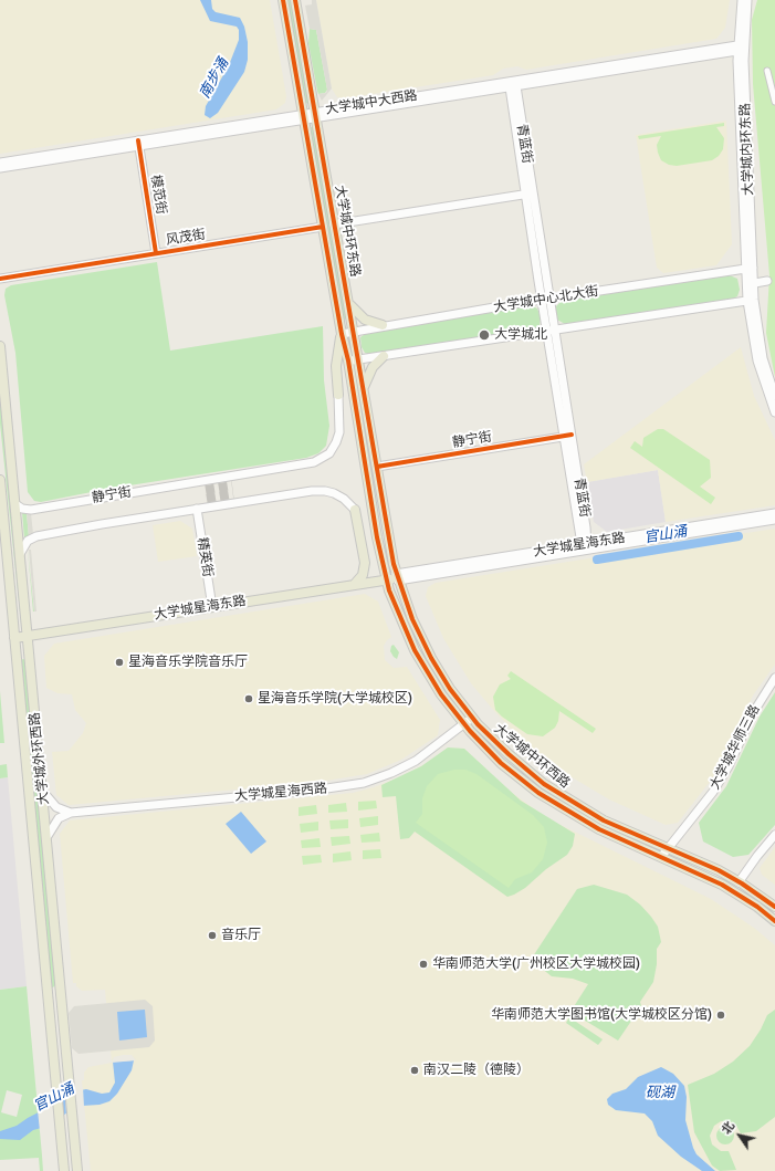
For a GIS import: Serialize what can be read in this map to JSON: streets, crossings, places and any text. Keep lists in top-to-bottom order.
{
  "streets": {
    "main road": [
      "大学城中环东路",
      "大学城星海东路",
      "大学城中环西路",
      "大学城外环西路"
    ],
    "street": [
      "大学城中大西路",
      "青蓝街",
      "大学城内环东路",
      "模范街",
      "风茂街",
      "大学城中心北大街",
      "静宁街",
      "精英街",
      "大学城华师三路",
      "大学城星海西路"
    ]
  },
  "crossings": [
    ["大学城中大西路", "青蓝街"],
    ["大学城中大西路", "大学城内环东路"],
    ["大学城中大西路", "模范街"],
    ["大学城中大西路", "大学城中环东路"],
    ["青蓝街", "大学城中心北大街"],
    ["青蓝街", "静宁街"],
    ["青蓝街", "大学城星海东路"],
    ["大学城内环东路", "大学城中心北大街"],
    ["模范街", "风茂街"],
    ["大学城中环东路", "风茂街"],
    ["大学城中环东路", "大学城中心北大街"],
    ["大学城中环东路", "静宁街"],
    ["大学城中环东路", "大学城中环西路"],
    ["静宁街", "精英街"],
    ["静宁街", "大学城中环西路"],
    ["静宁街", "大学城外环西路"],
    ["大学城星海东路", "精英街"],
    ["大学城星海东路", "大学城中环西路"],
    ["大学城星海东路", "大学城外环西路"],
    ["大学城华师三路", "大学城中环西路"],
    ["大学城中环西路", "大学城星海西路"]
  ],
  "water": ["南步涌", "官山涌", "砚湖"],
  "places": [
    "大学城北",
    "星海音乐学院音乐厅",
    "星海音乐学院(大学城校区)",
    "音乐厅",
    "华南师范大学(广州校区大学城校园)",
    "华南师范大学图书馆(大学城校区分馆)",
    "南汉二陵（德陵）"
  ],
  "north": "top left"
}
